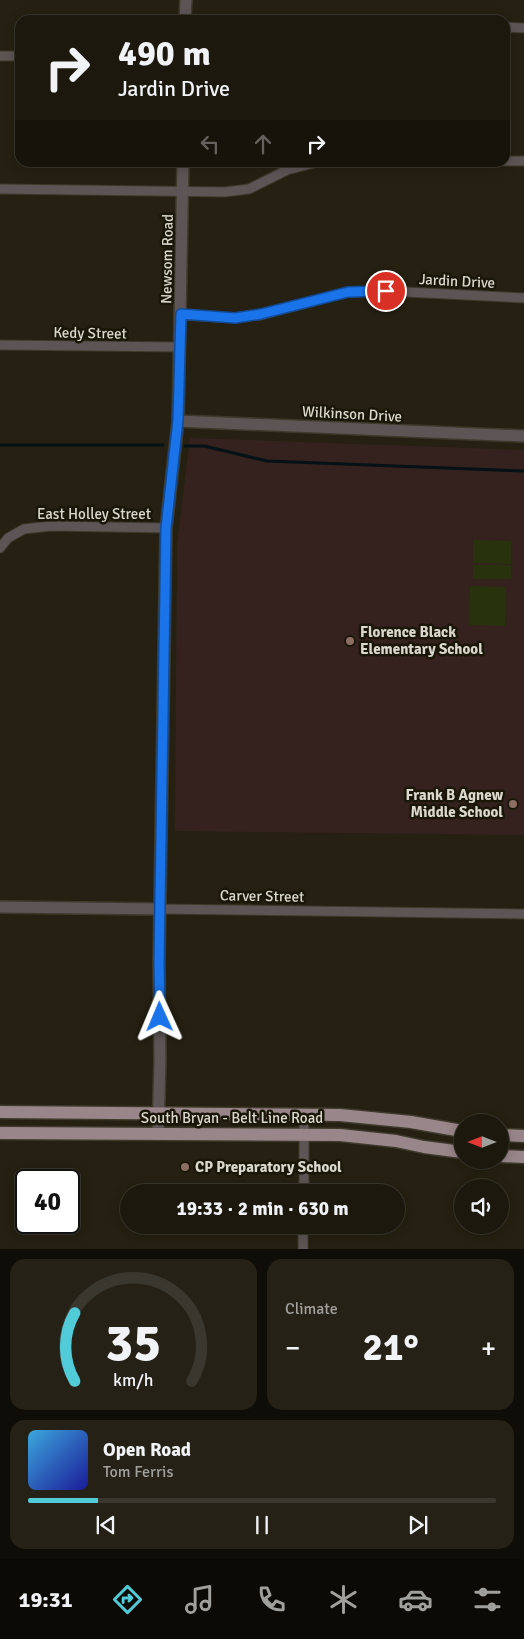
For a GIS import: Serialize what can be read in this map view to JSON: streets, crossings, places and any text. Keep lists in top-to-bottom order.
{
  "streets": {
    "main road": ["South Bryan - Belt Line Road"],
    "street": [
      "Newsom Road",
      "Jardin Drive",
      "Kedy Street",
      "Wilkinson Drive",
      "East Holley Street",
      "Carver Street"
    ]
  },
  "crossings": [
    ["Newsom Road", "Jardin Drive"],
    ["Newsom Road", "Kedy Street"],
    ["Newsom Road", "Wilkinson Drive"],
    ["Newsom Road", "East Holley Street"],
    ["Newsom Road", "Carver Street"],
    ["Newsom Road", "South Bryan - Belt Line Road"]
  ],
  "places": ["Florence Black Elementary School", "Frank B Agnew Middle School", "CP Preparatory School"],
  "north": "left",
  "page": {
    "turn": ["490 m", "Jardin Drive"],
    "limit": "40",
    "trip": "19:33 · 2 min · 630 m",
    "tile": "Climate",
    "heat": ["−", "21°", "+"],
    "song": ["Open Road", "Tom Ferris"],
    "tabs": "19:31",
    "gauge": ["35", "km/h"]
  }
}
